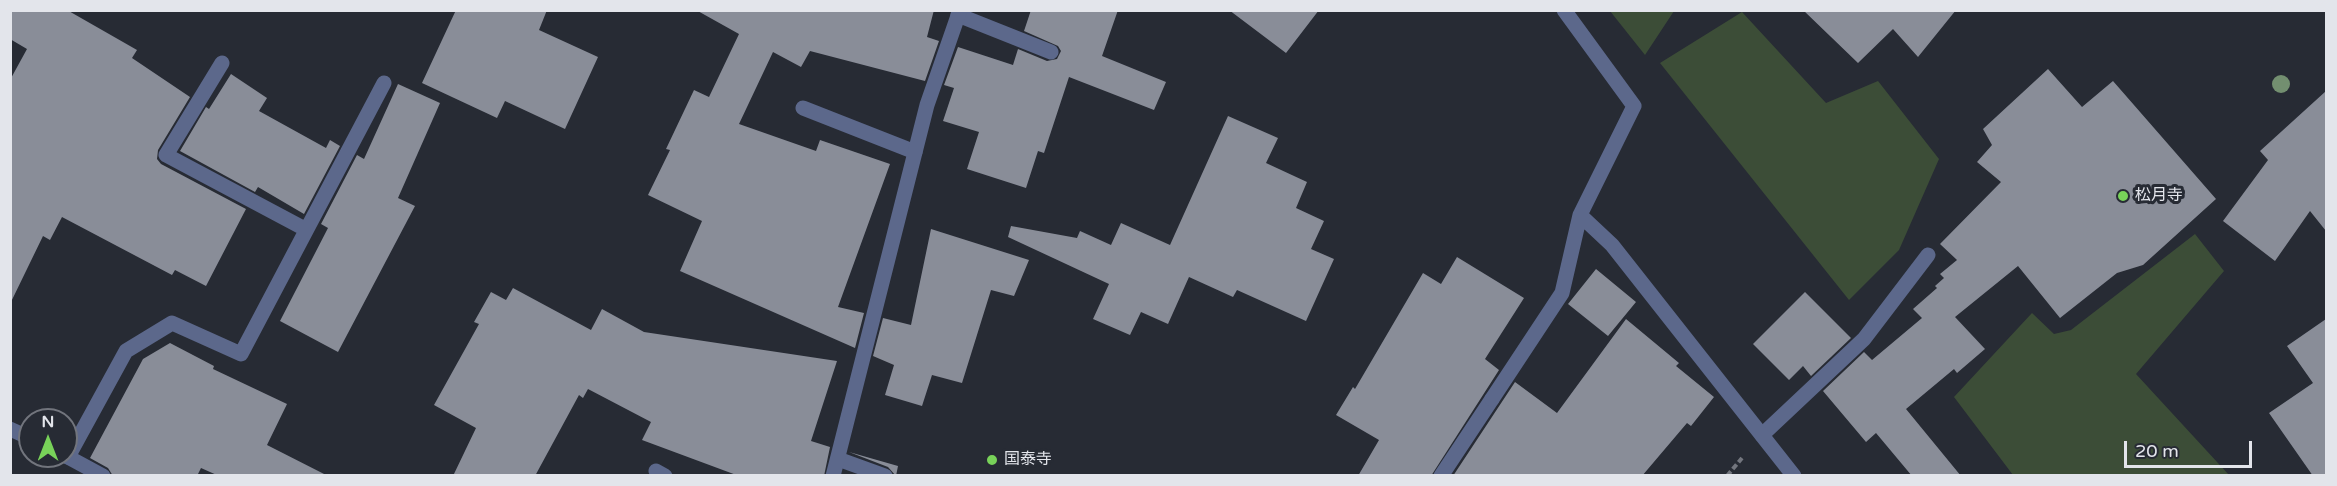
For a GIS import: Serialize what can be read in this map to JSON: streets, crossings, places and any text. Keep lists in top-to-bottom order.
{
  "places": ["松月寺", "国泰寺"],
  "scale_bar": "20 m",
  "north": "top"
}
